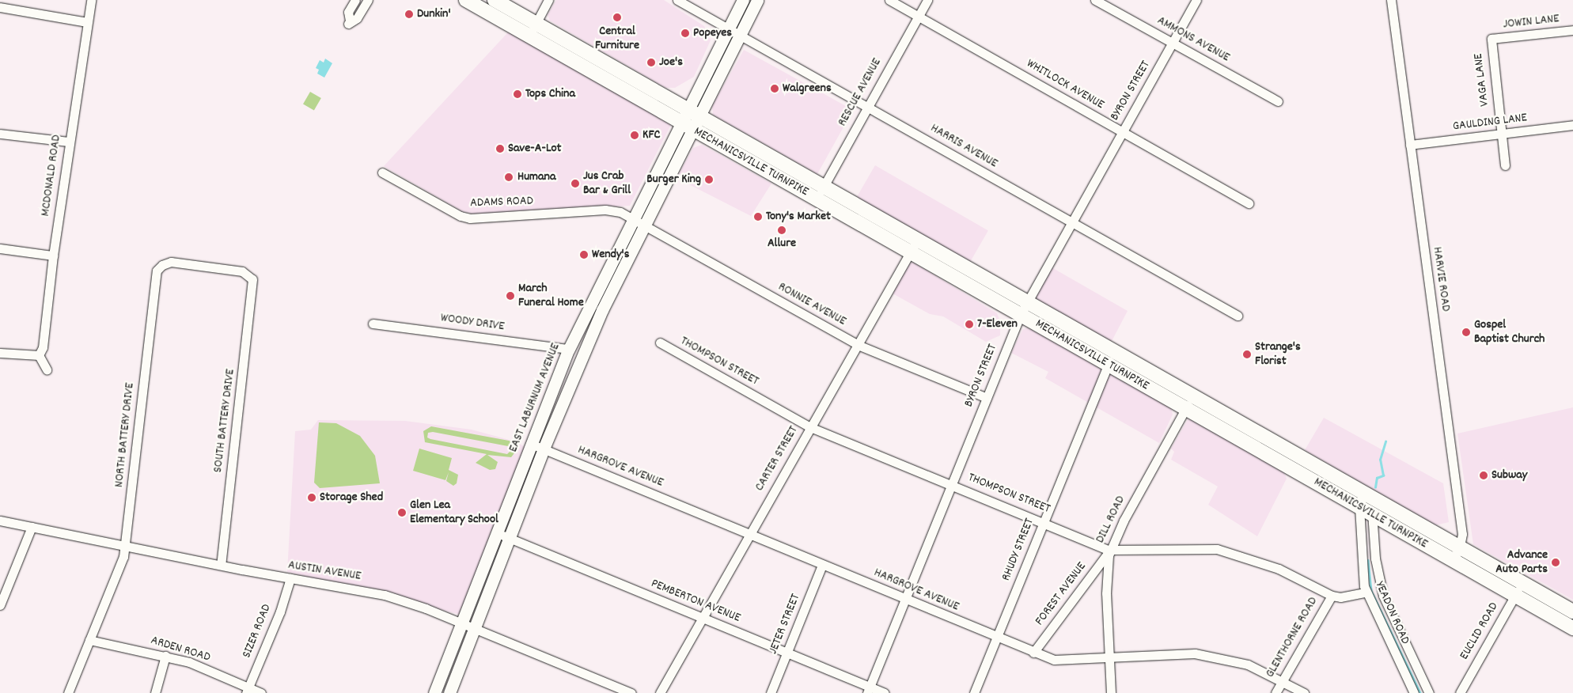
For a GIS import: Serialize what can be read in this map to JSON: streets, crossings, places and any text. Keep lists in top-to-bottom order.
{
  "streets": {
    "highway": ["MECHANICSVILLE TURNPIKE"],
    "main road": ["EAST LABURNUM AVENUE"],
    "street": [
      "JOWIN LANE",
      "AMMONS AVENUE",
      "VAGA LANE",
      "WHITLOCK AVENUE",
      "BYRON STREET",
      "RESCUE AVENUE",
      "GAULDING LANE",
      "HARRIS AVENUE",
      "MCDONALD ROAD",
      "ADAMS ROAD",
      "HARVIE ROAD",
      "RONNIE AVENUE",
      "WOODY DRIVE",
      "THOMPSON STREET",
      "SOUTH BATTERY DRIVE",
      "NORTH BATTERY DRIVE",
      "CARTER STREET",
      "HARGROVE AVENUE",
      "DILL ROAD",
      "RHUDY STREET",
      "AUSTIN AVENUE",
      "FOREST AVENUE",
      "PEMBERTON AVENUE",
      "YEADON ROAD",
      "JETER STREET",
      "SIZER ROAD",
      "EUCLID ROAD",
      "GLENTHORNE ROAD",
      "ARDEN ROAD"
    ]
  },
  "crossings": [
    ["JOWIN LANE", "VAGA LANE"],
    ["AMMONS AVENUE", "BYRON STREET"],
    ["VAGA LANE", "GAULDING LANE"],
    ["WHITLOCK AVENUE", "BYRON STREET"],
    ["WHITLOCK AVENUE", "RESCUE AVENUE"],
    ["BYRON STREET", "HARRIS AVENUE"],
    ["BYRON STREET", "MECHANICSVILLE TURNPIKE"],
    ["BYRON STREET", "RONNIE AVENUE"],
    ["BYRON STREET", "THOMPSON STREET"],
    ["BYRON STREET", "HARGROVE AVENUE"],
    ["BYRON STREET", "PEMBERTON AVENUE"],
    ["RESCUE AVENUE", "HARRIS AVENUE"],
    ["RESCUE AVENUE", "MECHANICSVILLE TURNPIKE"],
    ["GAULDING LANE", "HARVIE ROAD"],
    ["MECHANICSVILLE TURNPIKE", "HARVIE ROAD"],
    ["MECHANICSVILLE TURNPIKE", "EAST LABURNUM AVENUE"],
    ["MECHANICSVILLE TURNPIKE", "CARTER STREET"],
    ["MECHANICSVILLE TURNPIKE", "DILL ROAD"],
    ["MECHANICSVILLE TURNPIKE", "RHUDY STREET"],
    ["MECHANICSVILLE TURNPIKE", "YEADON ROAD"],
    ["MECHANICSVILLE TURNPIKE", "EUCLID ROAD"],
    ["ADAMS ROAD", "RONNIE AVENUE"],
    ["ADAMS ROAD", "EAST LABURNUM AVENUE"],
    ["RONNIE AVENUE", "EAST LABURNUM AVENUE"],
    ["RONNIE AVENUE", "CARTER STREET"],
    ["WOODY DRIVE", "EAST LABURNUM AVENUE"],
    ["THOMPSON STREET", "CARTER STREET"],
    ["THOMPSON STREET", "DILL ROAD"],
    ["THOMPSON STREET", "RHUDY STREET"],
    ["THOMPSON STREET", "FOREST AVENUE"],
    ["THOMPSON STREET", "YEADON ROAD"],
    ["THOMPSON STREET", "GLENTHORNE ROAD"],
    ["EAST LABURNUM AVENUE", "HARGROVE AVENUE"],
    ["EAST LABURNUM AVENUE", "AUSTIN AVENUE"],
    ["EAST LABURNUM AVENUE", "PEMBERTON AVENUE"],
    ["SOUTH BATTERY DRIVE", "NORTH BATTERY DRIVE"],
    ["SOUTH BATTERY DRIVE", "AUSTIN AVENUE"],
    ["NORTH BATTERY DRIVE", "AUSTIN AVENUE"],
    ["NORTH BATTERY DRIVE", "ARDEN ROAD"],
    ["CARTER STREET", "HARGROVE AVENUE"],
    ["CARTER STREET", "PEMBERTON AVENUE"],
    ["HARGROVE AVENUE", "DILL ROAD"],
    ["HARGROVE AVENUE", "RHUDY STREET"],
    ["HARGROVE AVENUE", "FOREST AVENUE"],
    ["HARGROVE AVENUE", "JETER STREET"],
    ["HARGROVE AVENUE", "GLENTHORNE ROAD"],
    ["DILL ROAD", "FOREST AVENUE"],
    ["AUSTIN AVENUE", "SIZER ROAD"],
    ["PEMBERTON AVENUE", "JETER STREET"],
    ["SIZER ROAD", "ARDEN ROAD"]
  ],
  "places": [
    "Dunkin'",
    "Central Furniture",
    "Popeyes",
    "Joe's",
    "Walgreens",
    "Tops China",
    "KFC",
    "Save-A-Lot",
    "Humana",
    "Burger King",
    "Jus Crab Bar & Grill",
    "Tony's Market",
    "Allure",
    "Wendy's",
    "March Funeral Home",
    "7-Eleven",
    "Gospel Baptist Church",
    "Strange's Florist",
    "Subway",
    "Storage Shed",
    "Glen Lea Elementary School",
    "Advance Auto Parts"
  ]
}
